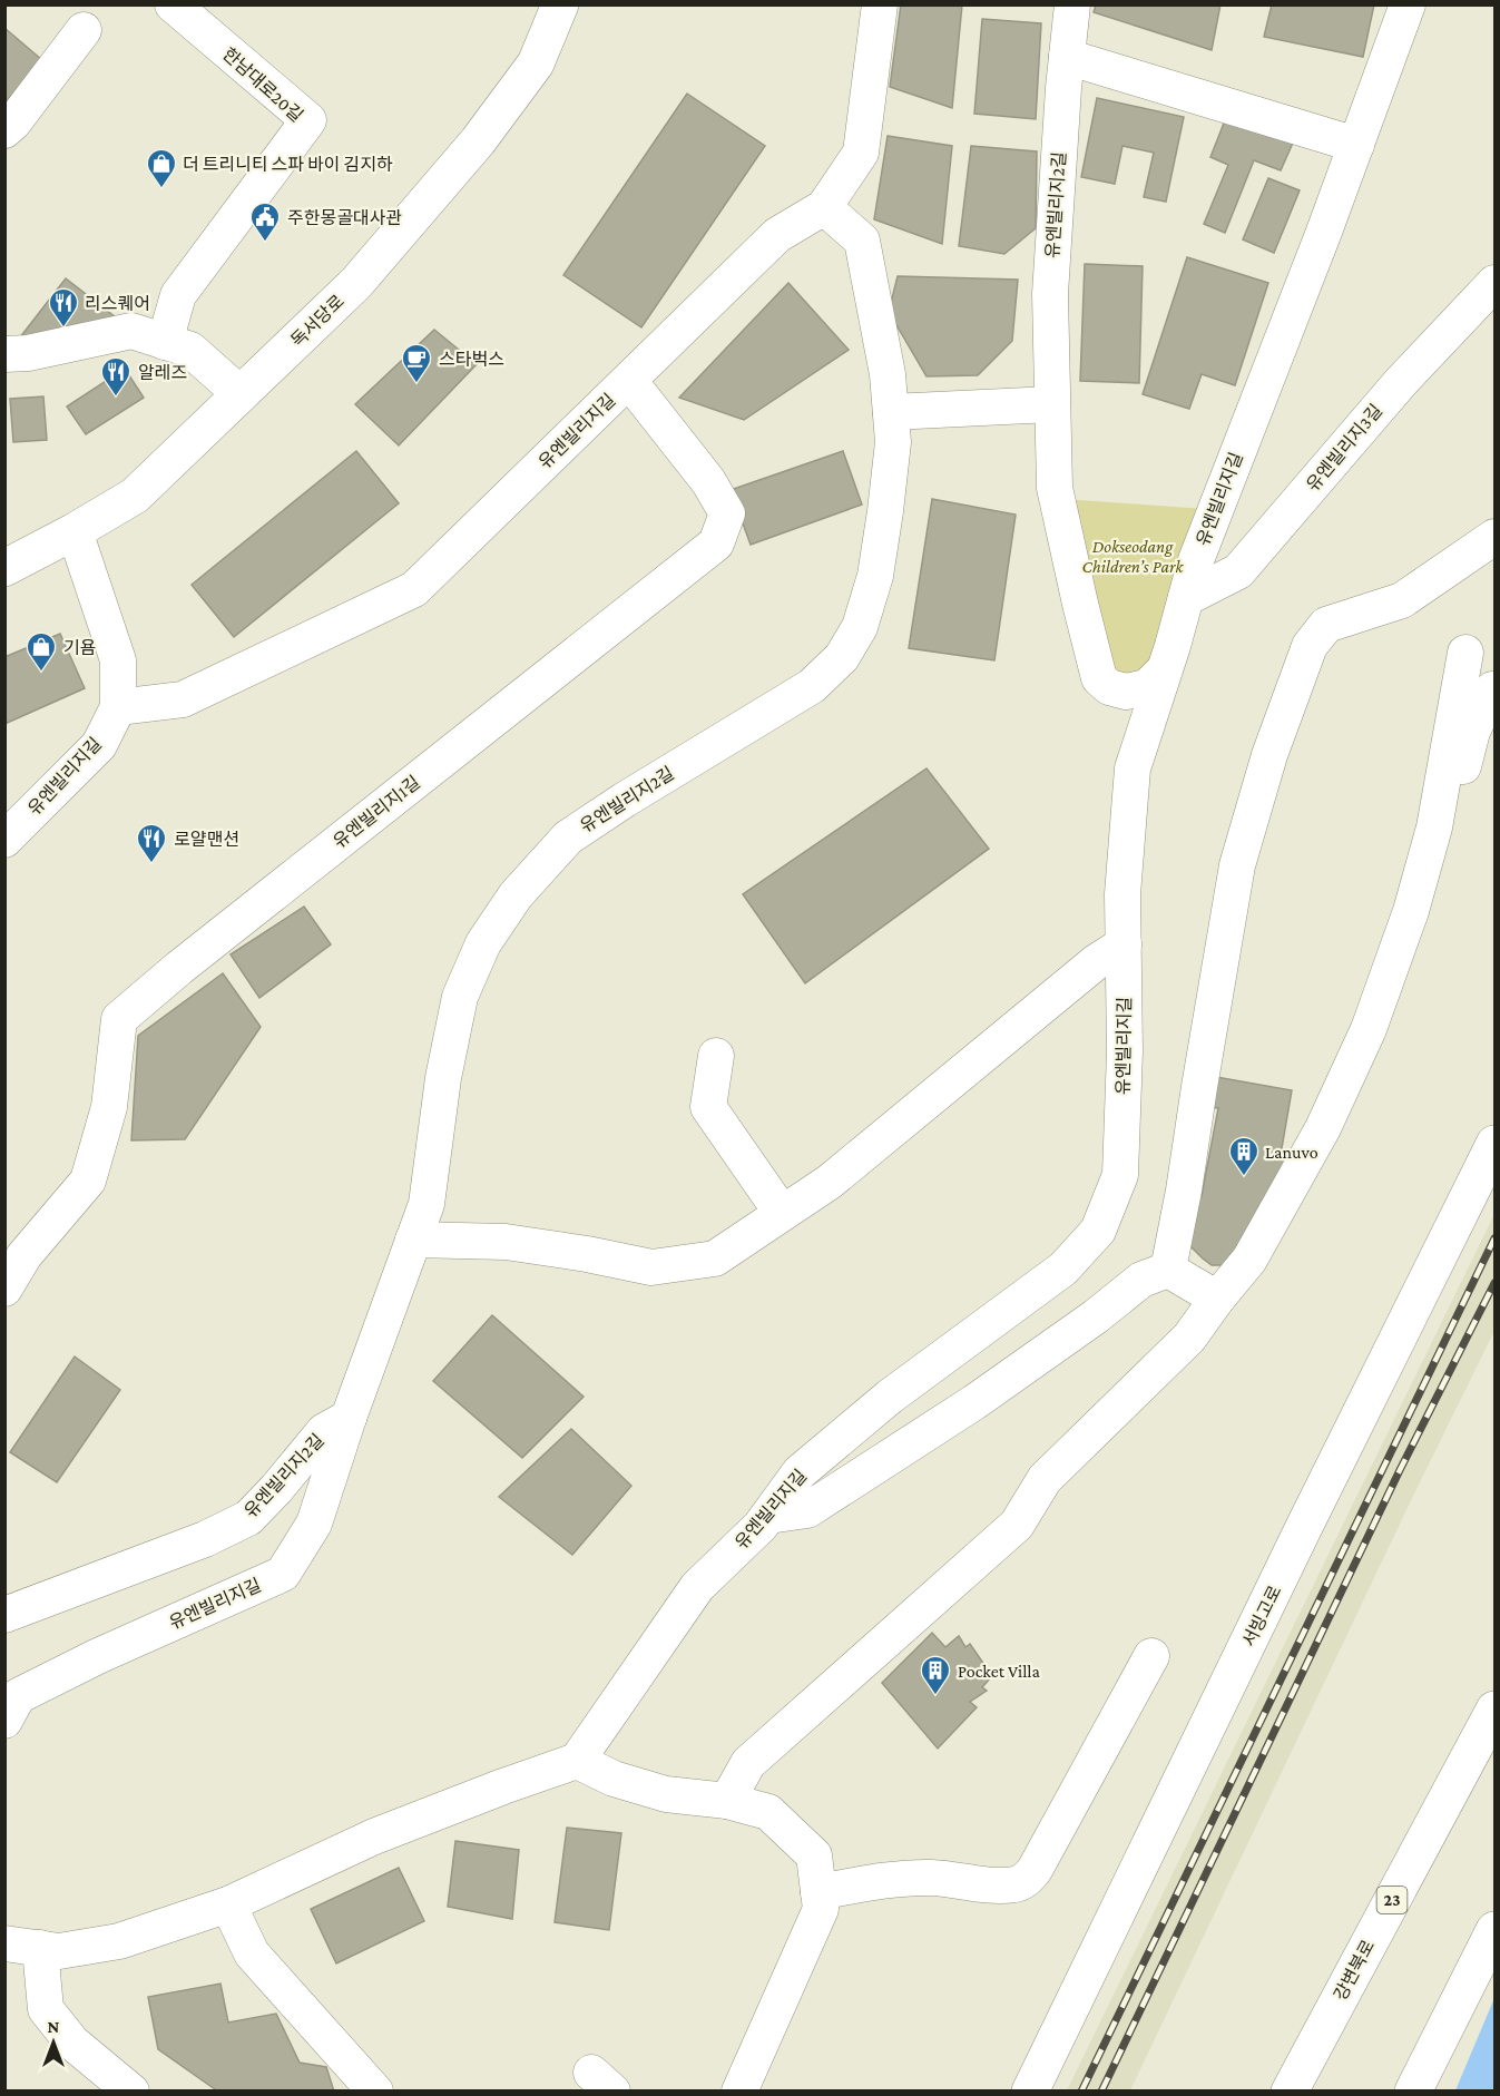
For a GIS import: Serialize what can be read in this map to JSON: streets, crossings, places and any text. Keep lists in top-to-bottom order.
{
  "streets": {
    "main road": [
      "독서당로",
      "서빙고로",
      "23",
      "강변북로"
    ],
    "street": [
      "한남대로20길",
      "유엔빌리지2길",
      "유엔빌리지길",
      "유엔빌리지3길",
      "유엔빌리지1길"
    ]
  },
  "crossings": [
    ["유엔빌리지2길", "유엔빌리지길"],
    ["독서당로", "유엔빌리지길"],
    ["유엔빌리지길", "유엔빌리지3길"],
    ["유엔빌리지길", "유엔빌리지1길"]
  ],
  "parks": ["Dokseodang Children’s Park"],
  "places": {
    "shop": ["더 트리니티 스파 바이 김지하", "기욤"],
    "public building": ["주한몽골대사관"],
    "restaurant": ["리스퀘어", "알레즈", "로얄맨션"],
    "cafe": ["스타벅스"],
    "building": ["Lanuvo", "Pocket Villa"]
  },
  "north": "top"
}
